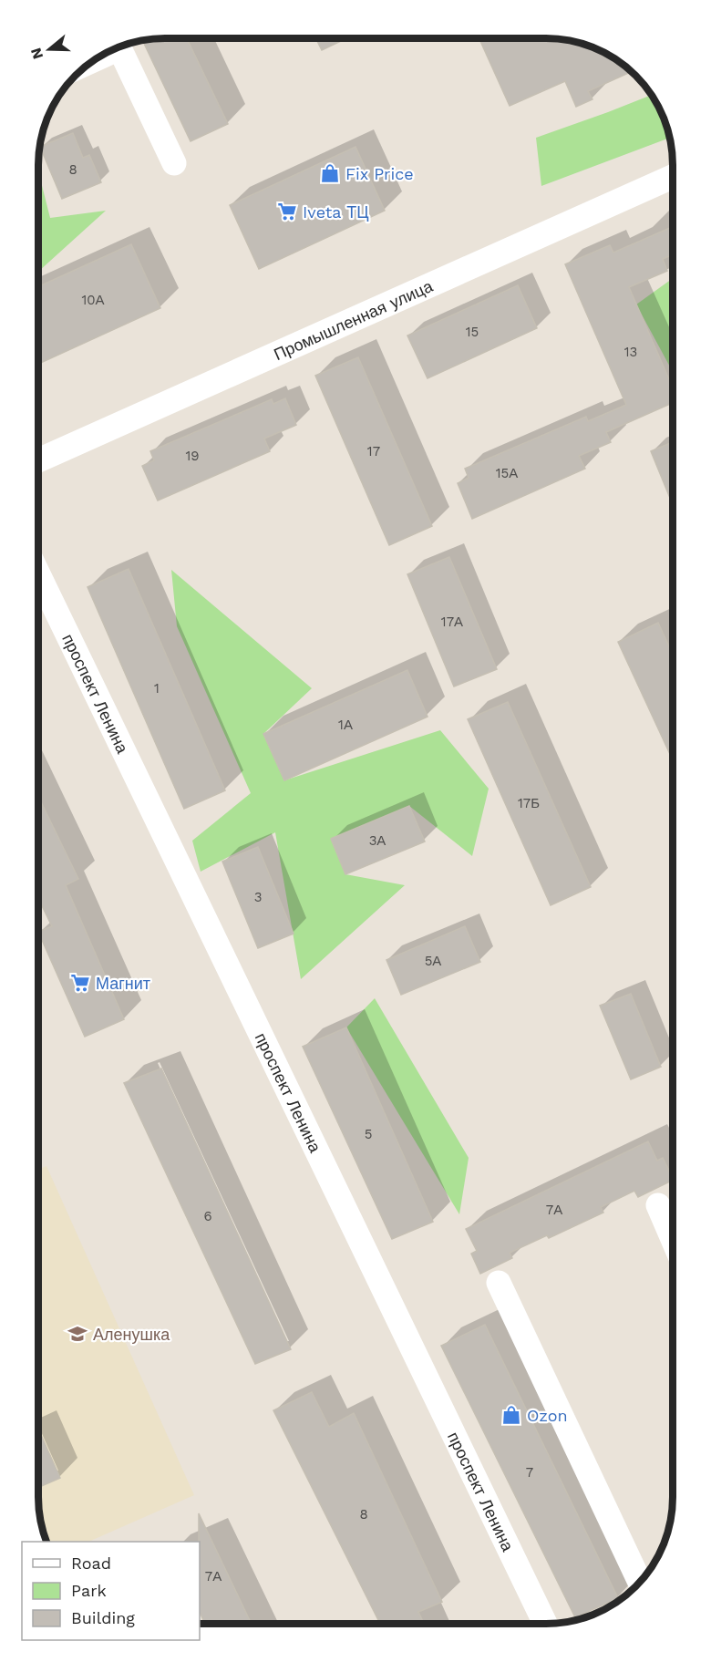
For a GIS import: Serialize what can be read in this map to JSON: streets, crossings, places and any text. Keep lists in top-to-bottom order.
{
  "streets": {
    "street": ["Промышленная улица", "проспект Ленина"]
  },
  "places": {
    "shop": ["Fix Price", "Ozon"],
    "supermarket": ["Iveta ТЦ", "Магнит"],
    "school or university": ["Аленушка"]
  },
  "house_numbers": [
    "8",
    "10А",
    "15",
    "13",
    "17",
    "19",
    "15А",
    "17А",
    "1",
    "1А",
    "17Б",
    "3А",
    "3",
    "5А",
    "5",
    "7А",
    "6",
    "7",
    "8",
    "7А"
  ],
  "legend": ["Road", "Park", "Building"],
  "north": "left"
}
